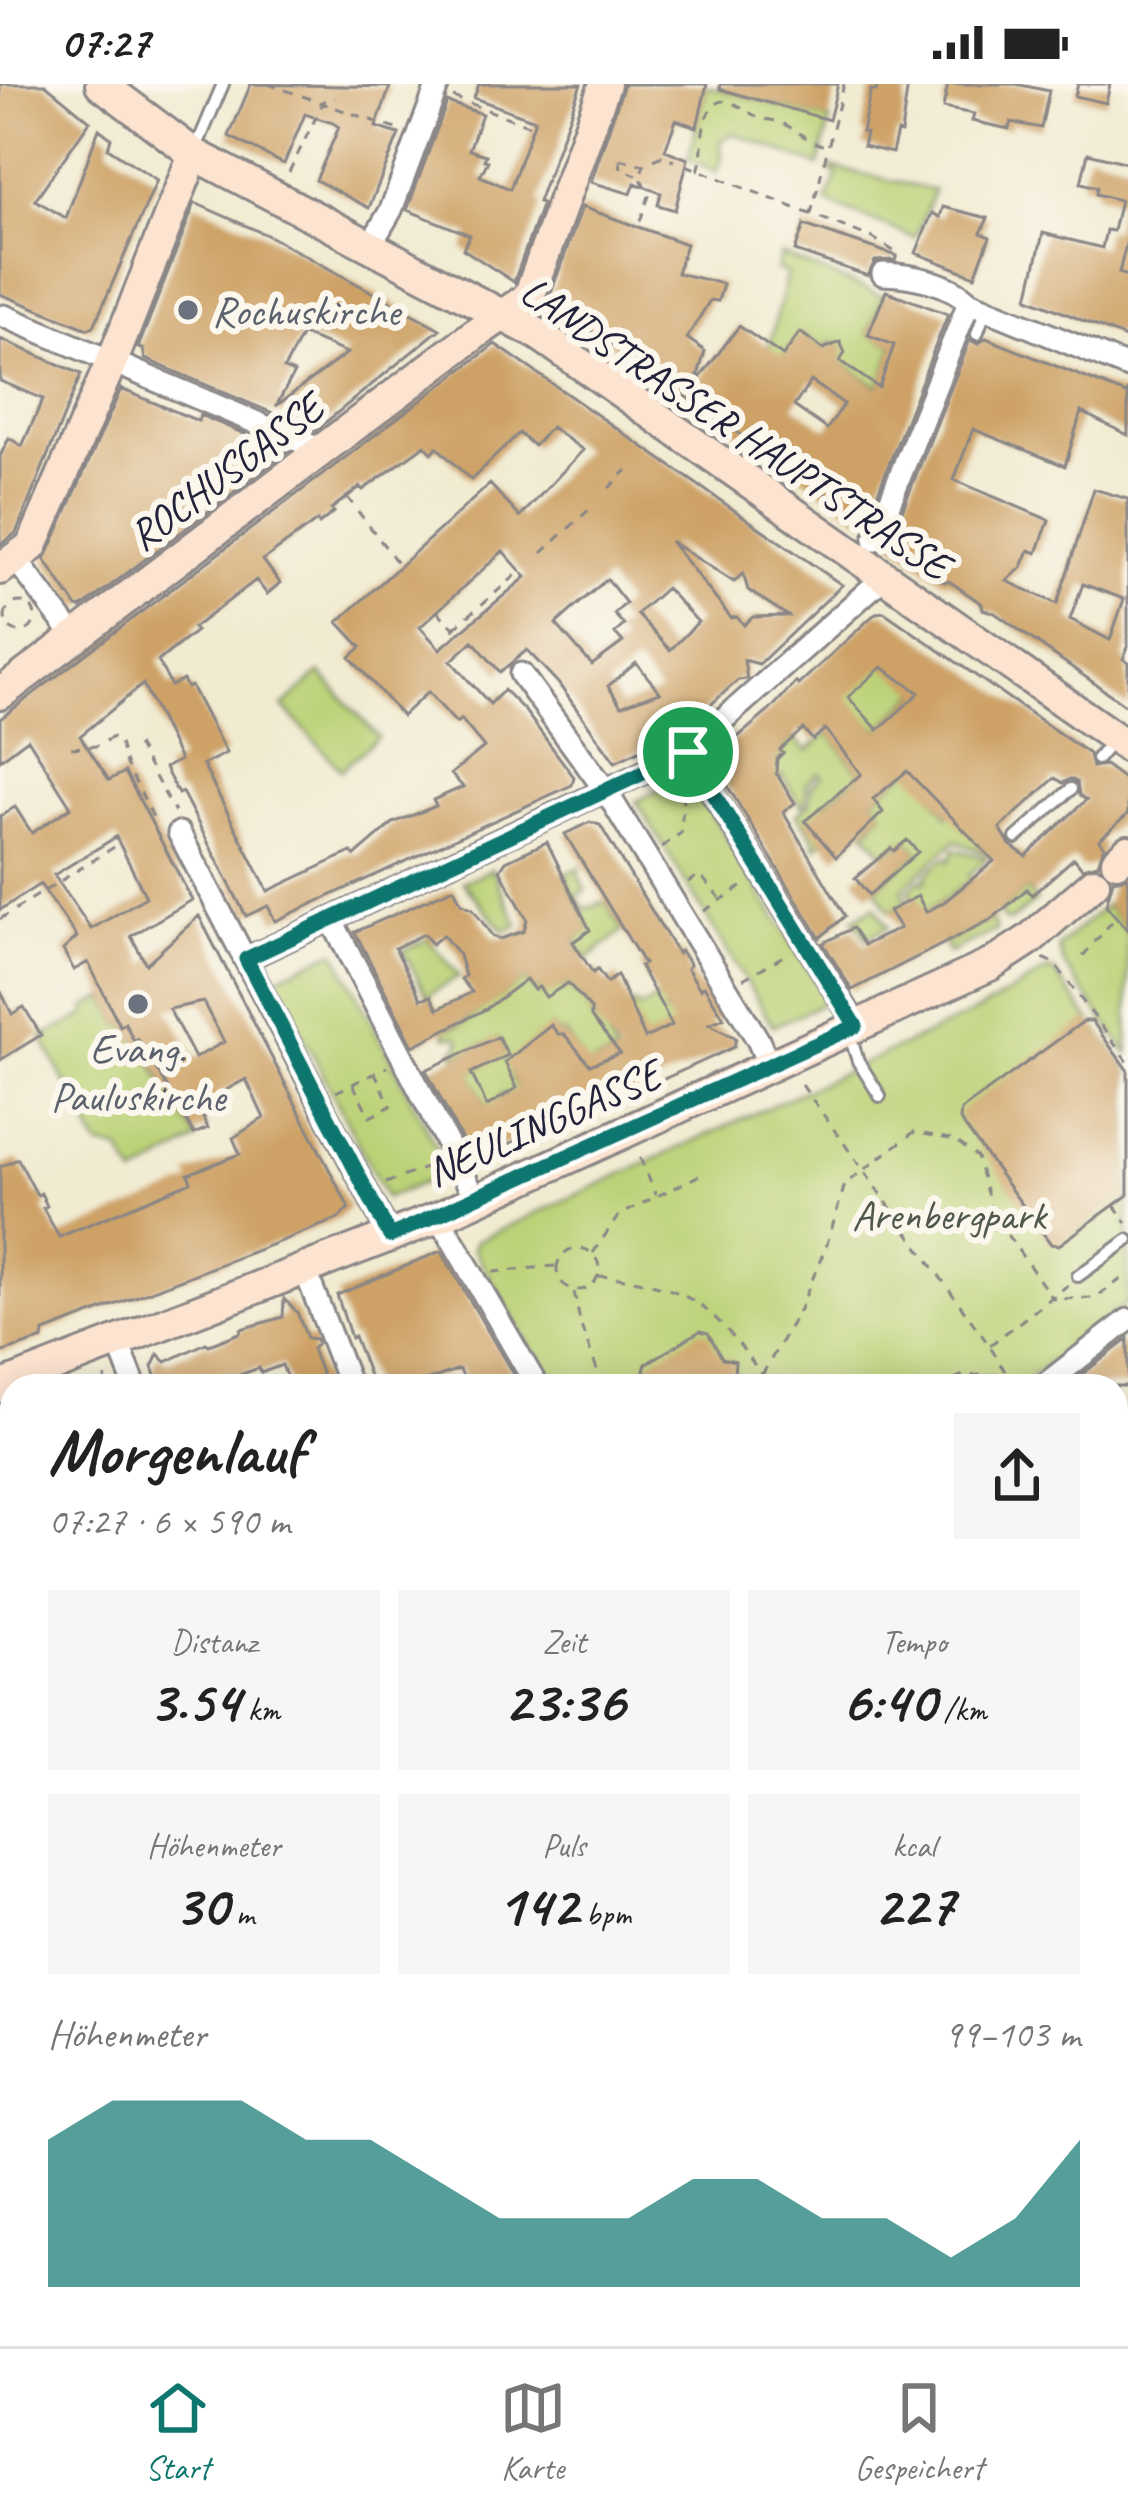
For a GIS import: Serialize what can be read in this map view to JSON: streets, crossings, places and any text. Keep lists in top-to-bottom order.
{
  "streets": {
    "street": ["LANDSTRASSER HAUPTSTRASSE", "ROCHUSGASSE", "NEULINGGASSE"]
  },
  "crossings": [
    ["LANDSTRASSER HAUPTSTRASSE", "ROCHUSGASSE"]
  ],
  "parks": ["Arenbergpark"],
  "places": ["Rochuskirche", "Evang. Pauluskirche"],
  "page": {
    "status": "07:27",
    "heading": ["Morgenlauf", "07:27 · 6 × 590 m"],
    "stats": [
      ["Distanz", "3.54 km"],
      ["Zeit", "23:36"],
      ["Tempo", "6:40 /km"],
      ["Höhenmeter", "30 m"],
      ["Puls", "142 bpm"],
      ["kcal", "227"]
    ],
    "chart": ["Höhenmeter", "99–103 m"],
    "tabs": ["Start", "Karte", "Gespeichert"]
  }
}
